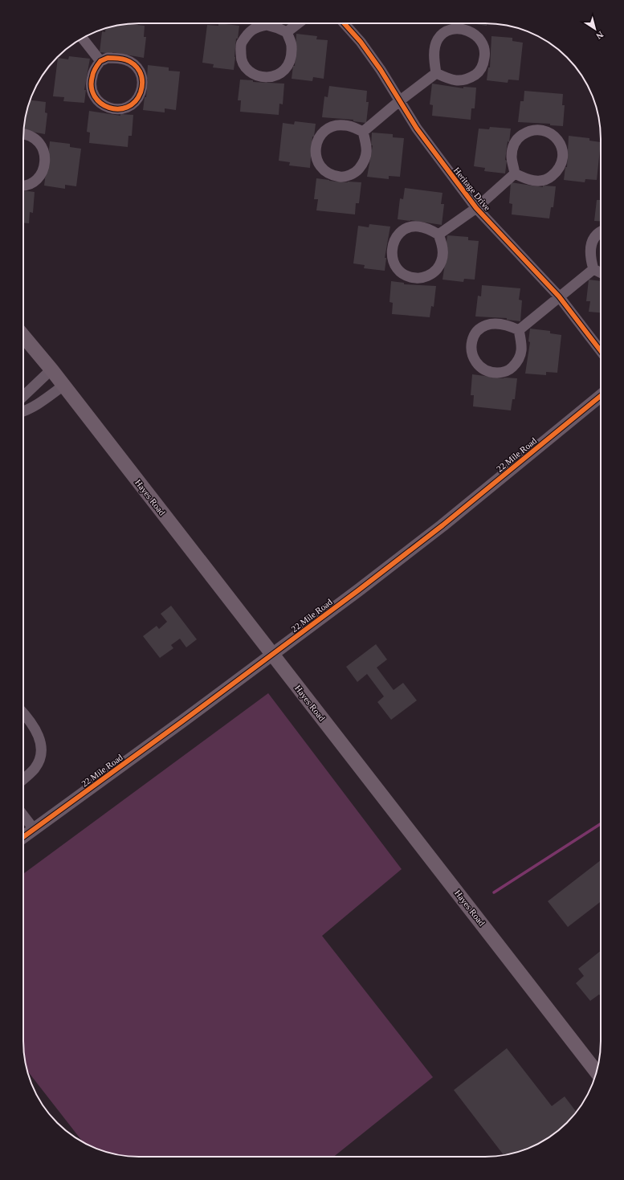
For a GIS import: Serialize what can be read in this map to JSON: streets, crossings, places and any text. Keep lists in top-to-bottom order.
{
  "streets": {
    "main road": ["Hayes Road"],
    "street": ["Heritage Drive", "22 Mile Road"]
  },
  "crossings": [
    ["22 Mile Road", "Hayes Road"]
  ],
  "north": "bottom right"
}
